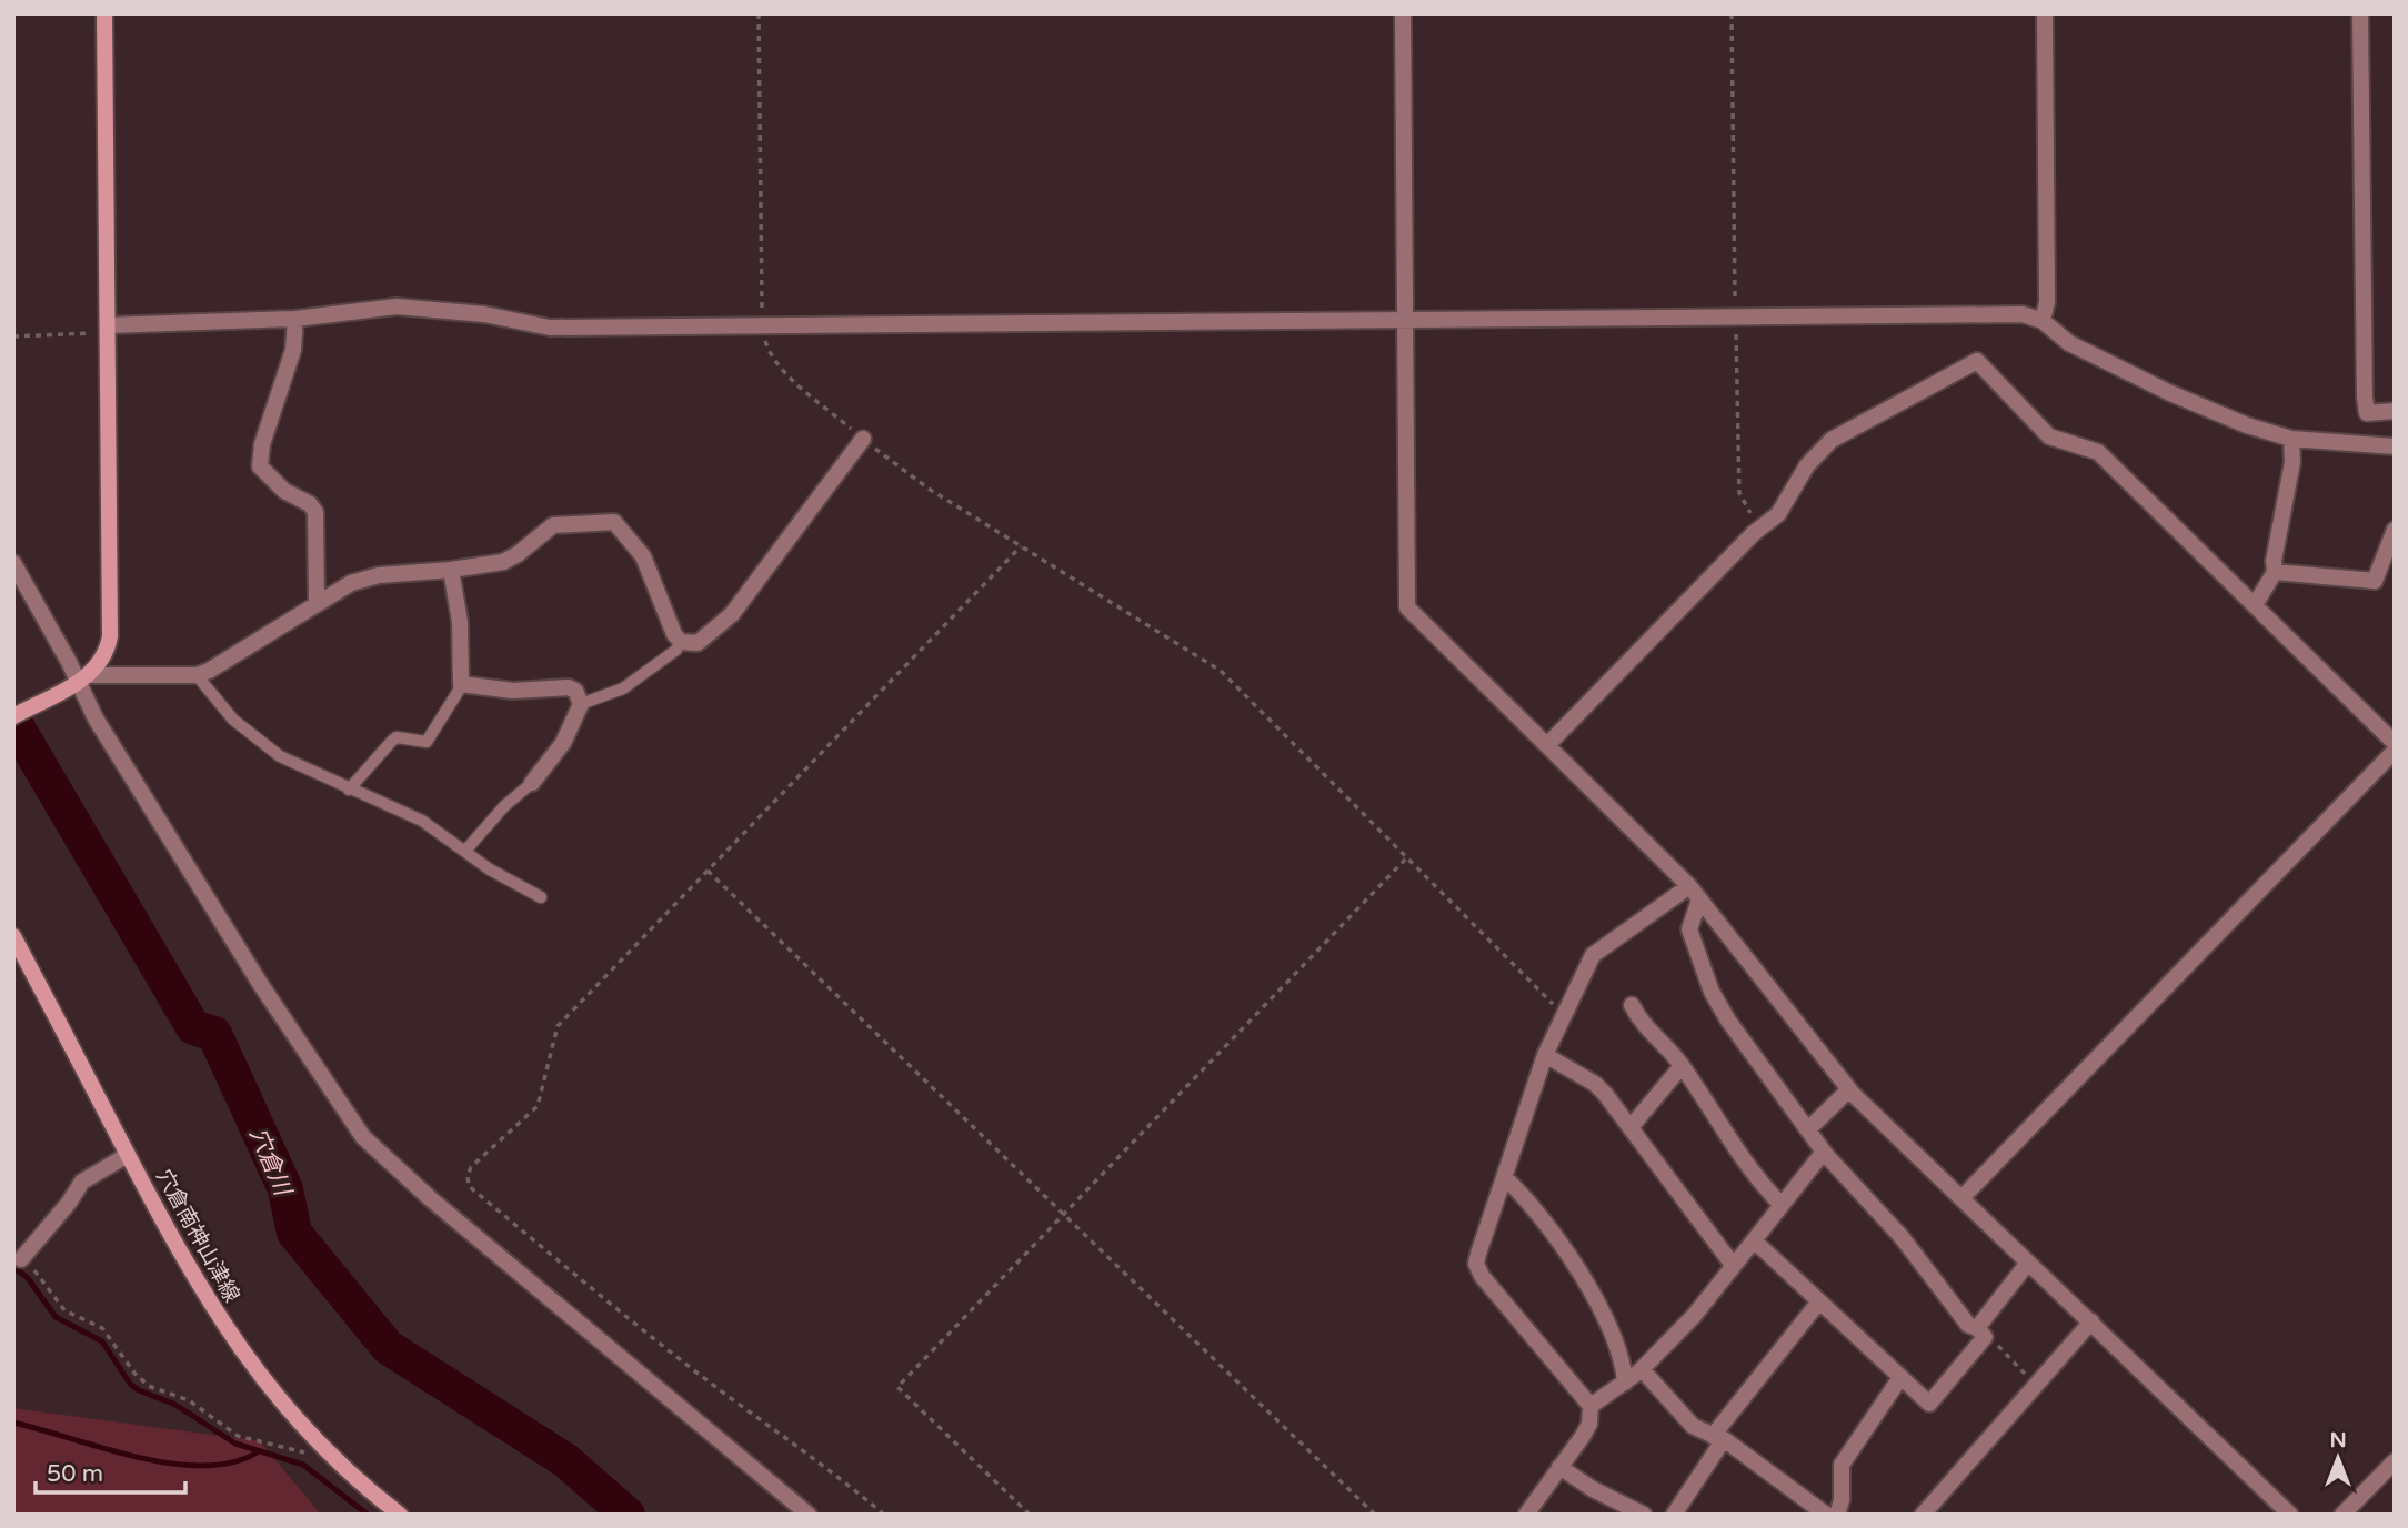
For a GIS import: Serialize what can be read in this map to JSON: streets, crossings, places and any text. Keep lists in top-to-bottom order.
{
  "streets": {
    "street": ["穴倉南神山津線"]
  },
  "water": ["穴倉川"],
  "scale_bar": "50 m",
  "north": "top"
}
